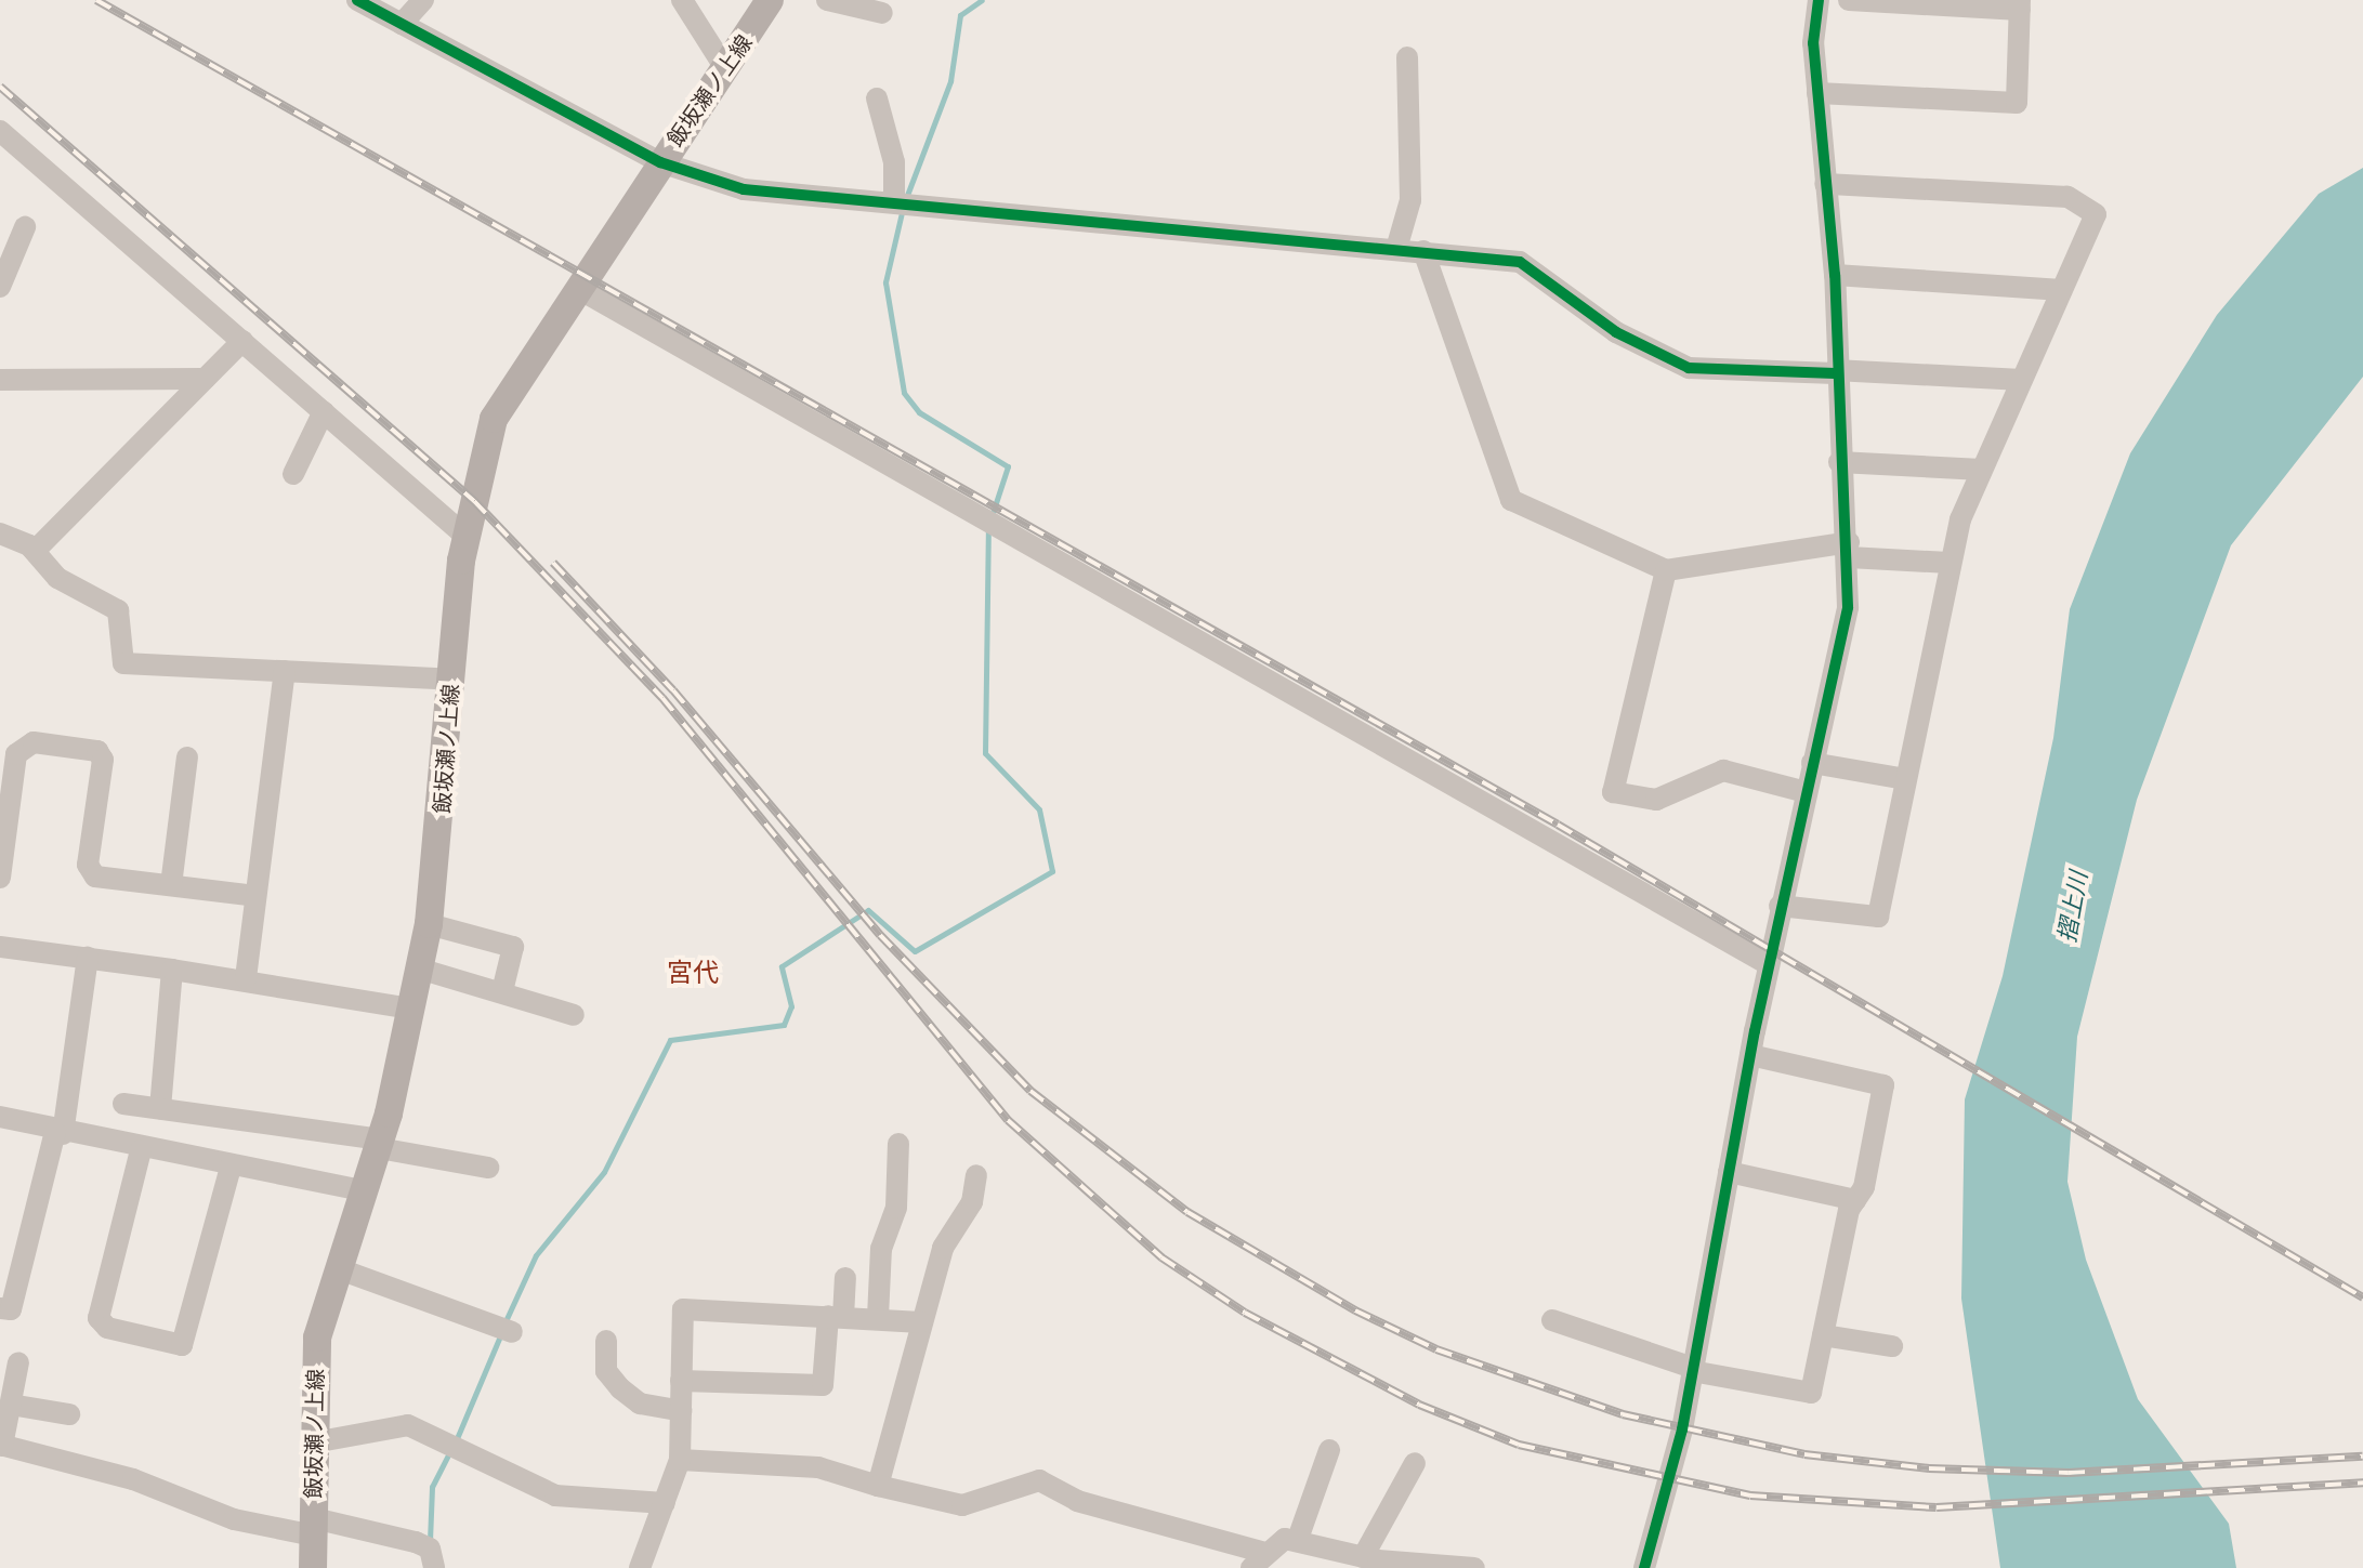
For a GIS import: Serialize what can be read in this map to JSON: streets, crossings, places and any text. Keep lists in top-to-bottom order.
{
  "streets": {
    "main road": ["飯坂瀬ノ上線"]
  },
  "districts": ["宮代"],
  "water": ["摺上川"]
}
